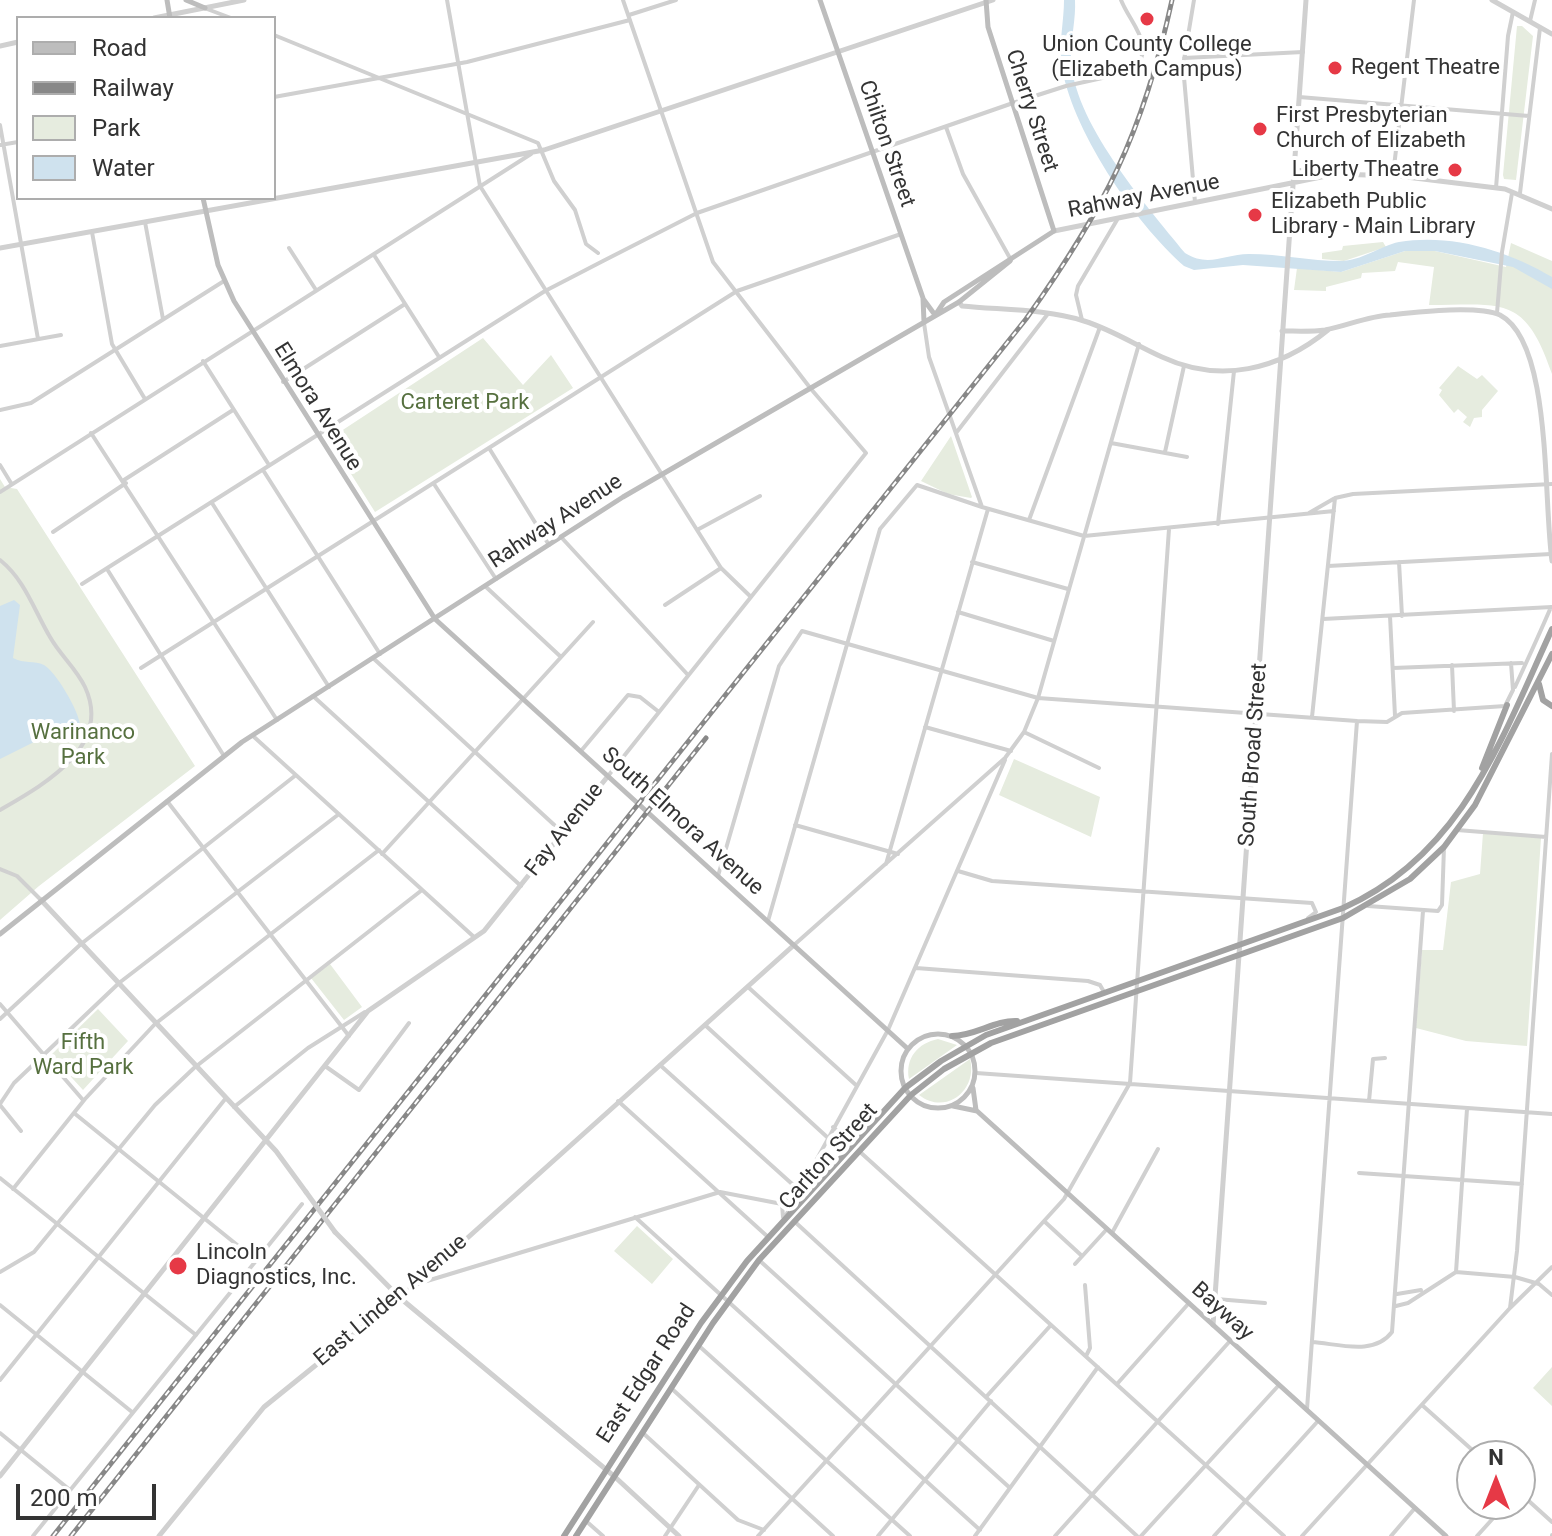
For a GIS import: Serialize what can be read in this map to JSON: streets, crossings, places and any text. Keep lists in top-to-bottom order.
{
  "streets": {
    "highway": ["Carlton Street", "East Edgar Road"],
    "main road": [
      "Cherry Street",
      "Chilton Street",
      "Rahway Avenue",
      "Elmora Avenue",
      "South Elmora Avenue",
      "Bayway"
    ],
    "street": ["South Broad Street", "Fay Avenue", "East Linden Avenue"]
  },
  "crossings": [
    ["Cherry Street", "Rahway Avenue"],
    ["Chilton Street", "Rahway Avenue"],
    ["Rahway Avenue", "Elmora Avenue"],
    ["Rahway Avenue", "South Broad Street"],
    ["Rahway Avenue", "South Elmora Avenue"],
    ["Rahway Avenue", "Fay Avenue"],
    ["Elmora Avenue", "South Elmora Avenue"],
    ["South Broad Street", "Carlton Street"],
    ["South Broad Street", "Bayway"],
    ["South Elmora Avenue", "Fay Avenue"],
    ["South Elmora Avenue", "East Linden Avenue"],
    ["Carlton Street", "East Edgar Road"]
  ],
  "parks": ["Carteret Park", "Warinanco Park", "Fifth Ward Park"],
  "places": [
    "Union County College (Elizabeth Campus)",
    "Regent Theatre",
    "First Presbyterian Church of Elizabeth",
    "Liberty Theatre",
    "Elizabeth Public Library - Main Library",
    "Lincoln Diagnostics, Inc."
  ],
  "legend": [
    "Road",
    "Railway",
    "Park",
    "Water"
  ],
  "scale_bar": "200 m",
  "north": "top"
}
